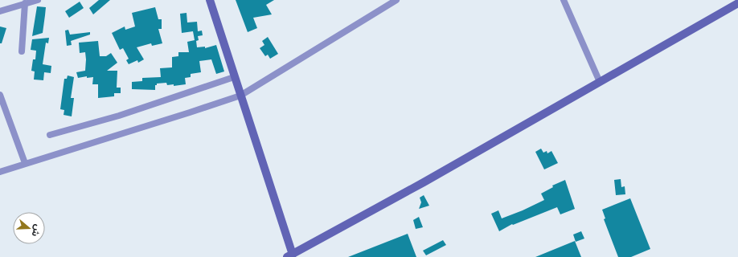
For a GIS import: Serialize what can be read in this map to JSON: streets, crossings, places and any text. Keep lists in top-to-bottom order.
{
  "north": "right"
}
